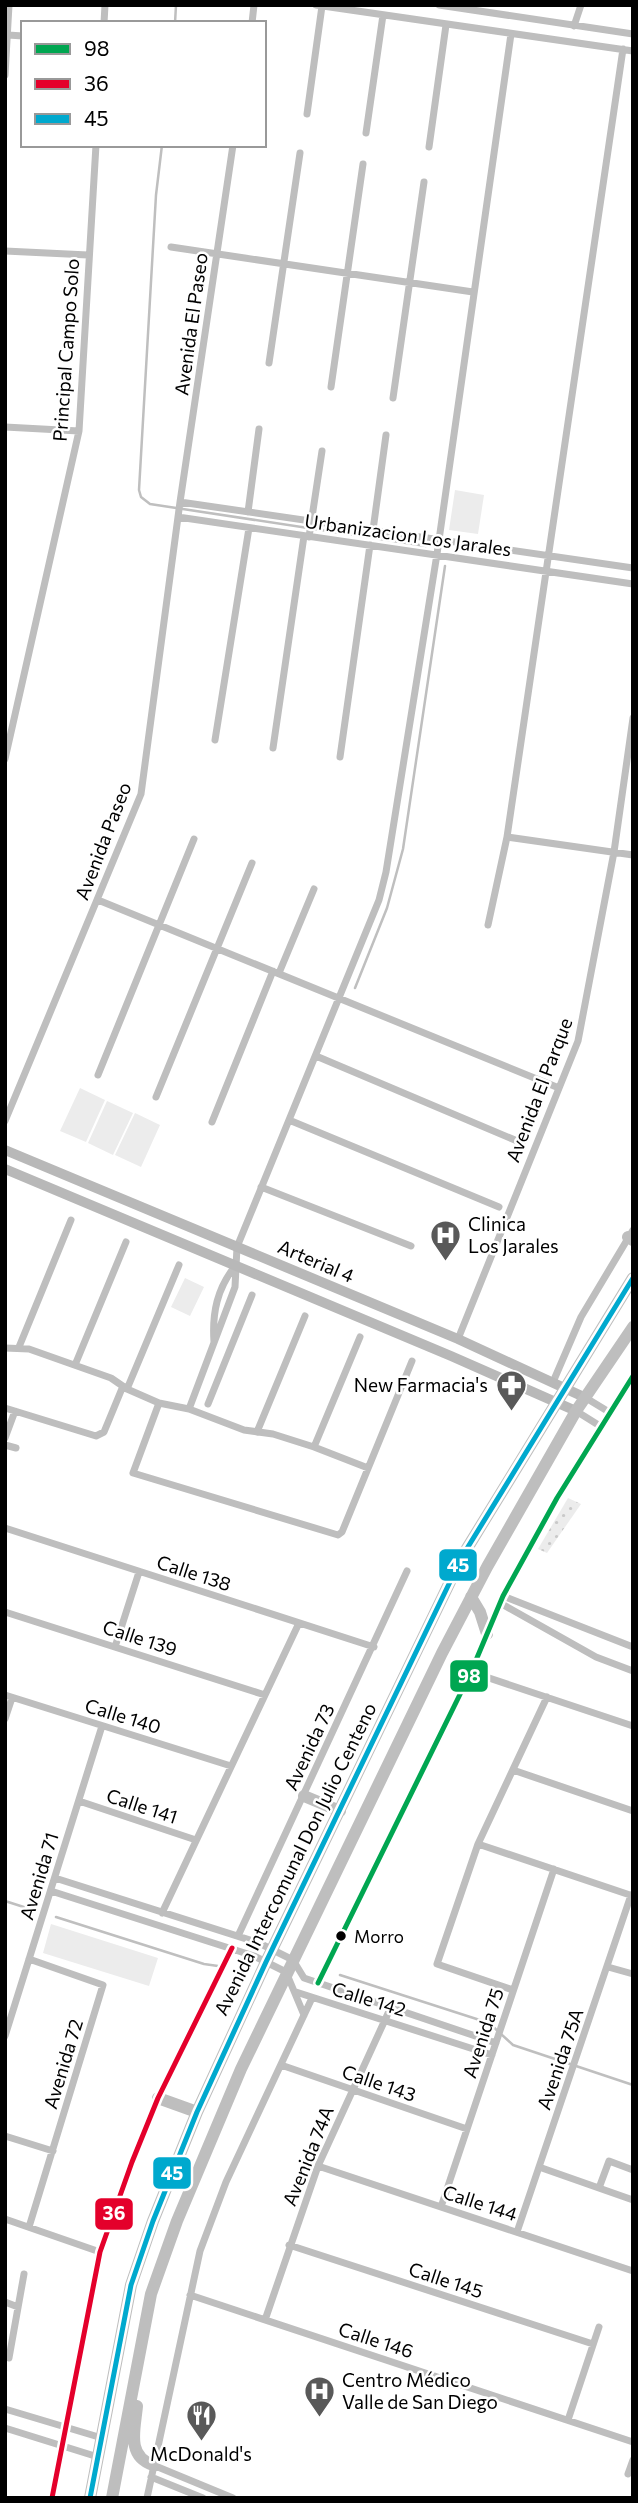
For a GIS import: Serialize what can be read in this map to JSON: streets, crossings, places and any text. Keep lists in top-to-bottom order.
{
  "streets": {
    "main road": ["Avenida Intercomunal Don Julio Centeno"],
    "street": [
      "Avenida El Paseo",
      "Principal Campo Solo",
      "Urbanizacion Los Jarales",
      "Avenida Paseo",
      "Avenida El Parque",
      "Arterial 4",
      "Calle 138",
      "Calle 139",
      "Calle 140",
      "Avenida 73",
      "Calle 141",
      "Avenida 71",
      "Calle 142",
      "Avenida 75",
      "Avenida 75A",
      "Avenida 72",
      "Calle 143",
      "Avenida 74A",
      "Calle 144",
      "Calle 145",
      "Calle 146"
    ]
  },
  "crossings": [
    ["Avenida El Paseo", "Urbanizacion Los Jarales"],
    ["Avenida El Paseo", "Avenida Paseo"],
    ["Urbanizacion Los Jarales", "Avenida Paseo"],
    ["Avenida El Parque", "Arterial 4"],
    ["Arterial 4", "Avenida Intercomunal Don Julio Centeno"],
    ["Calle 138", "Avenida 73"],
    ["Calle 140", "Avenida 71"],
    ["Avenida 73", "Calle 142"],
    ["Calle 141", "Avenida 71"],
    ["Avenida Intercomunal Don Julio Centeno", "Calle 142"],
    ["Avenida 71", "Calle 142"],
    ["Avenida 71", "Avenida 72"],
    ["Calle 142", "Avenida 75"],
    ["Calle 142", "Avenida 74A"],
    ["Avenida 75", "Calle 143"],
    ["Avenida 75", "Calle 144"],
    ["Avenida 75A", "Calle 144"],
    ["Calle 143", "Avenida 74A"],
    ["Avenida 74A", "Calle 144"],
    ["Avenida 74A", "Calle 145"],
    ["Avenida 74A", "Calle 146"]
  ],
  "places": {
    "hospital": ["Clinica Los Jarales", "Centro Médico Valle de San Diego"],
    "pharmacy": ["New Farmacia's"],
    "other": ["Morro"],
    "restaurant": ["McDonald's"]
  },
  "lines": ["transit line 45", "transit line 98", "transit line 36"],
  "legend": ["98", "36", "45"]
}
